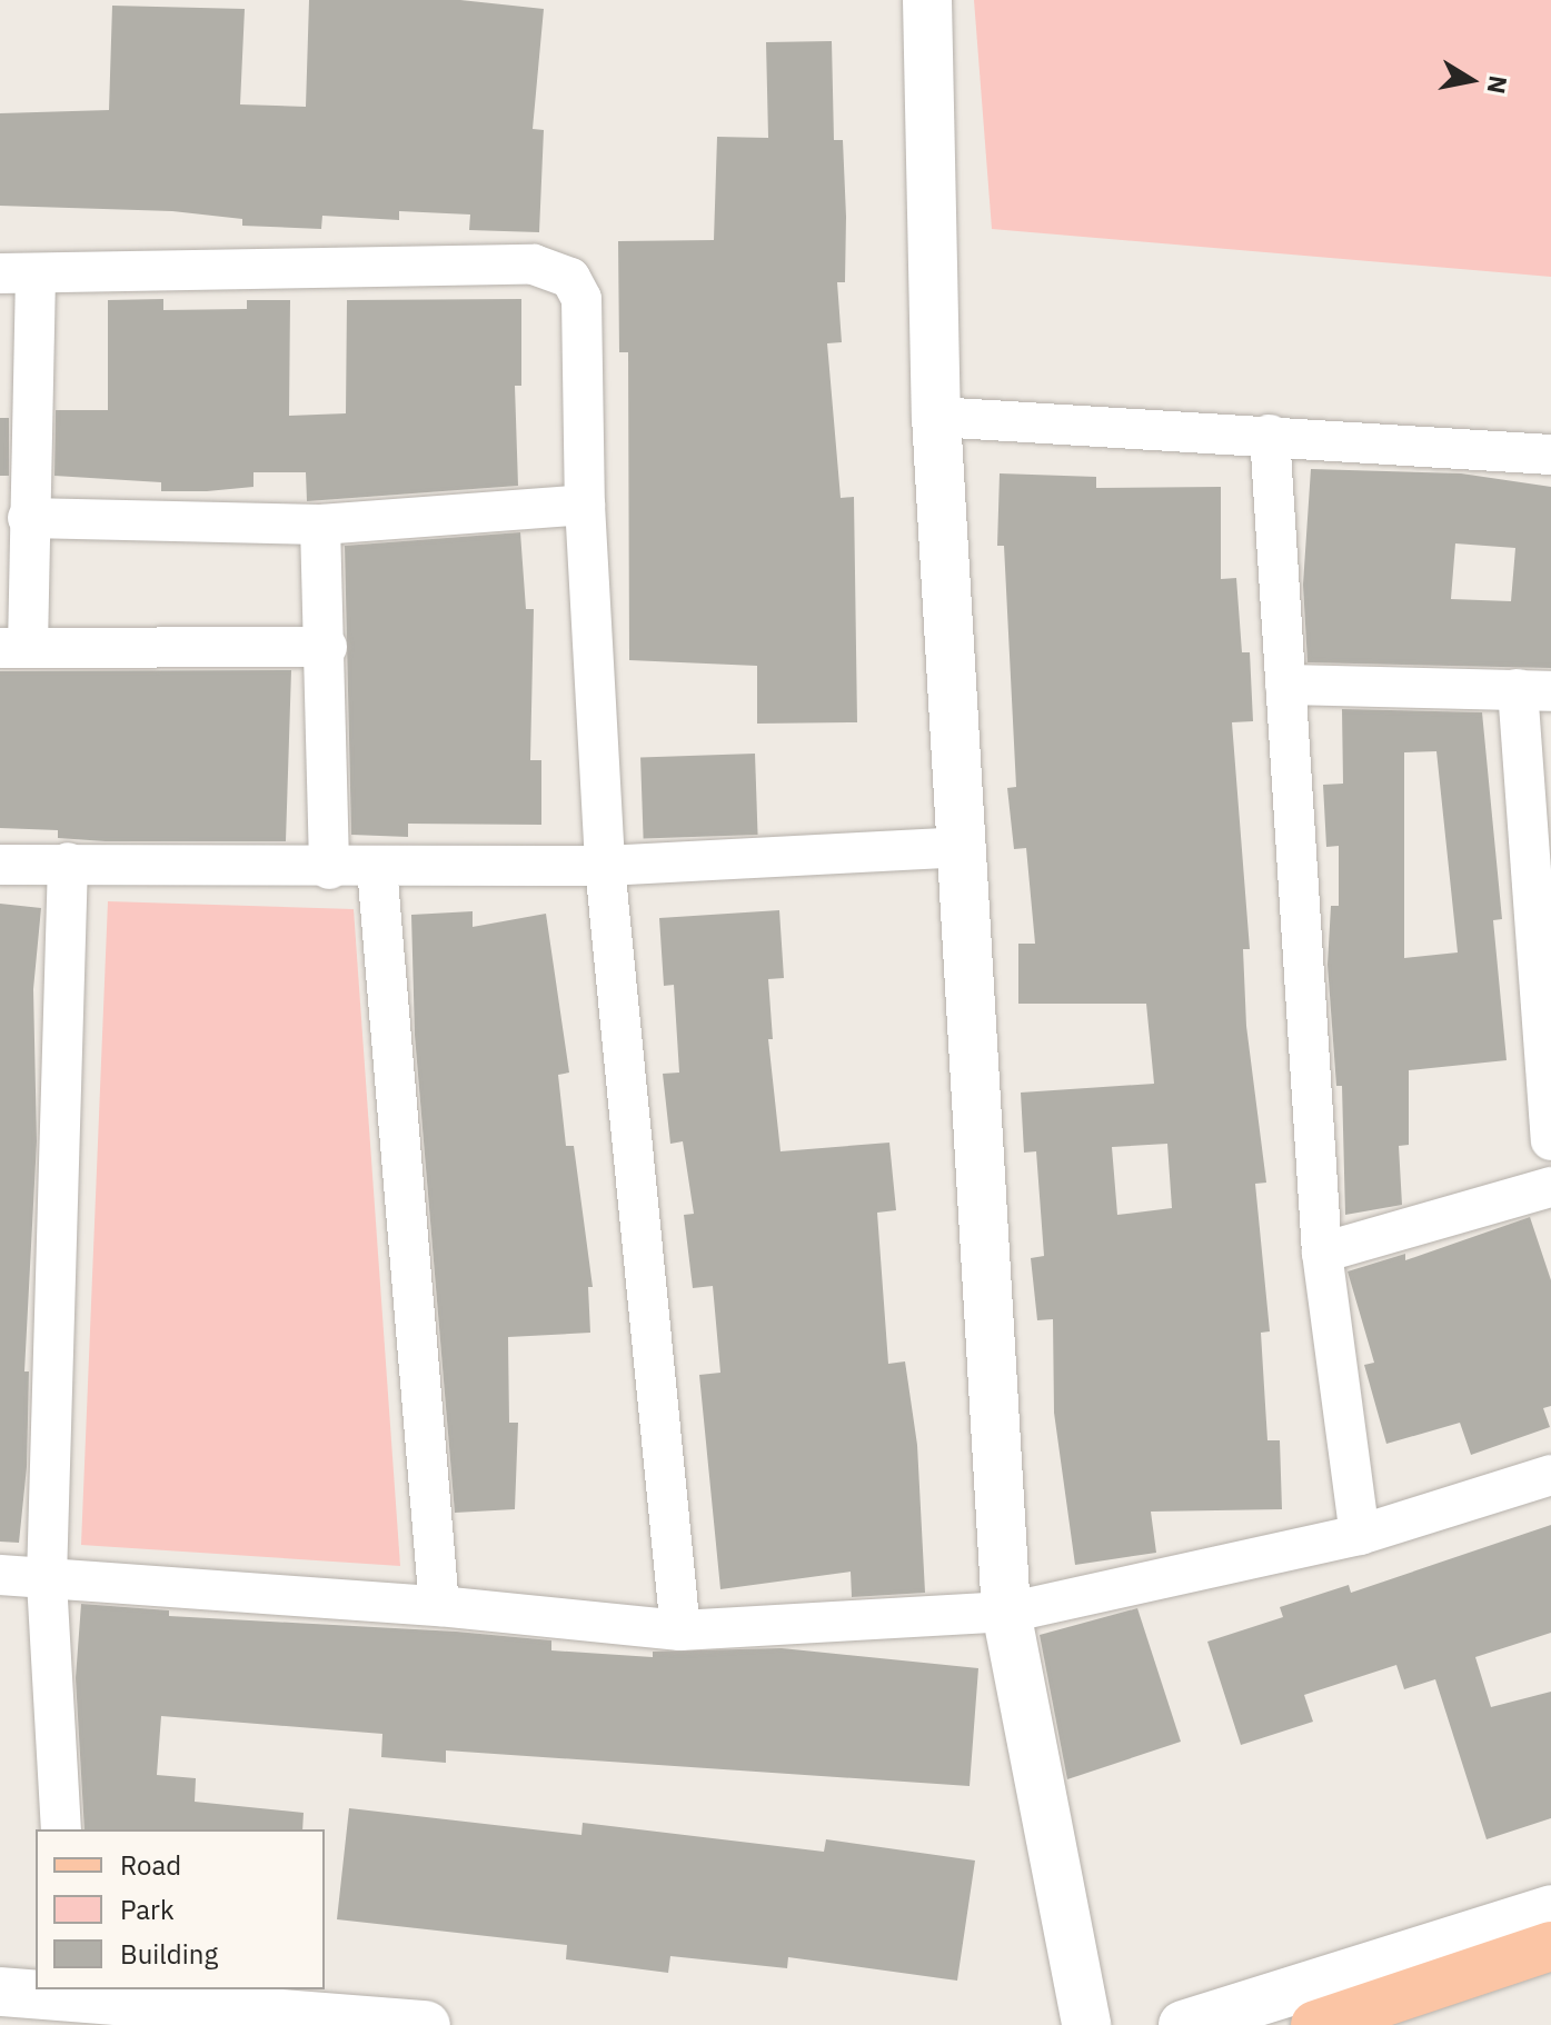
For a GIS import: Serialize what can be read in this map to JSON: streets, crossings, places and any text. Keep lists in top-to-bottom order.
{
  "legend": ["Road", "Park", "Building"],
  "north": "right"
}
